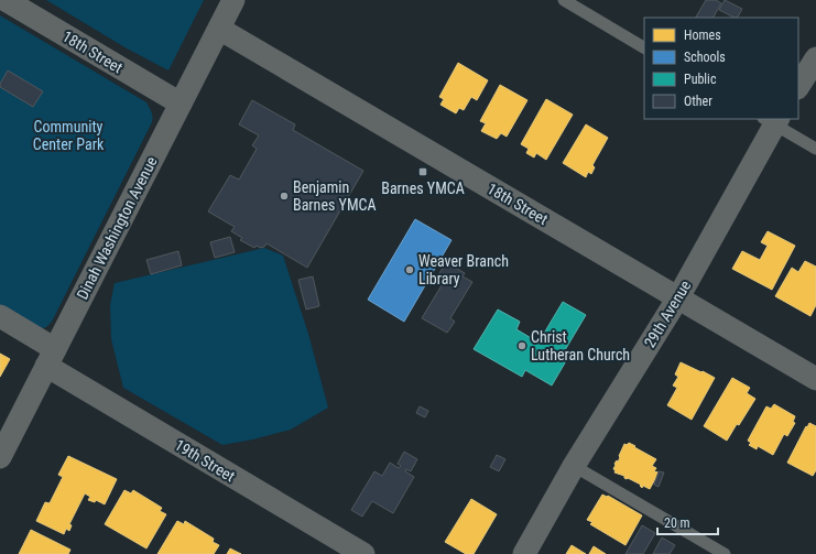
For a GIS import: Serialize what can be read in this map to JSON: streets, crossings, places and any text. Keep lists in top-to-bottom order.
{
  "streets": {
    "street": [
      "18th Street",
      "Dinah Washington Avenue",
      "29th Avenue",
      "19th Street"
    ]
  },
  "crossings": [
    ["18th Street", "Dinah Washington Avenue"],
    ["18th Street", "29th Avenue"],
    ["Dinah Washington Avenue", "19th Street"]
  ],
  "parks": ["Community Center Park"],
  "places": {
    "transit": ["Barnes YMCA"],
    "other": ["Benjamin Barnes YMCA", "Weaver Branch Library", "Christ Lutheran Church"]
  },
  "legend": [
    "Homes",
    "Schools",
    "Public",
    "Other"
  ],
  "scale_bar": "20 m"
}
